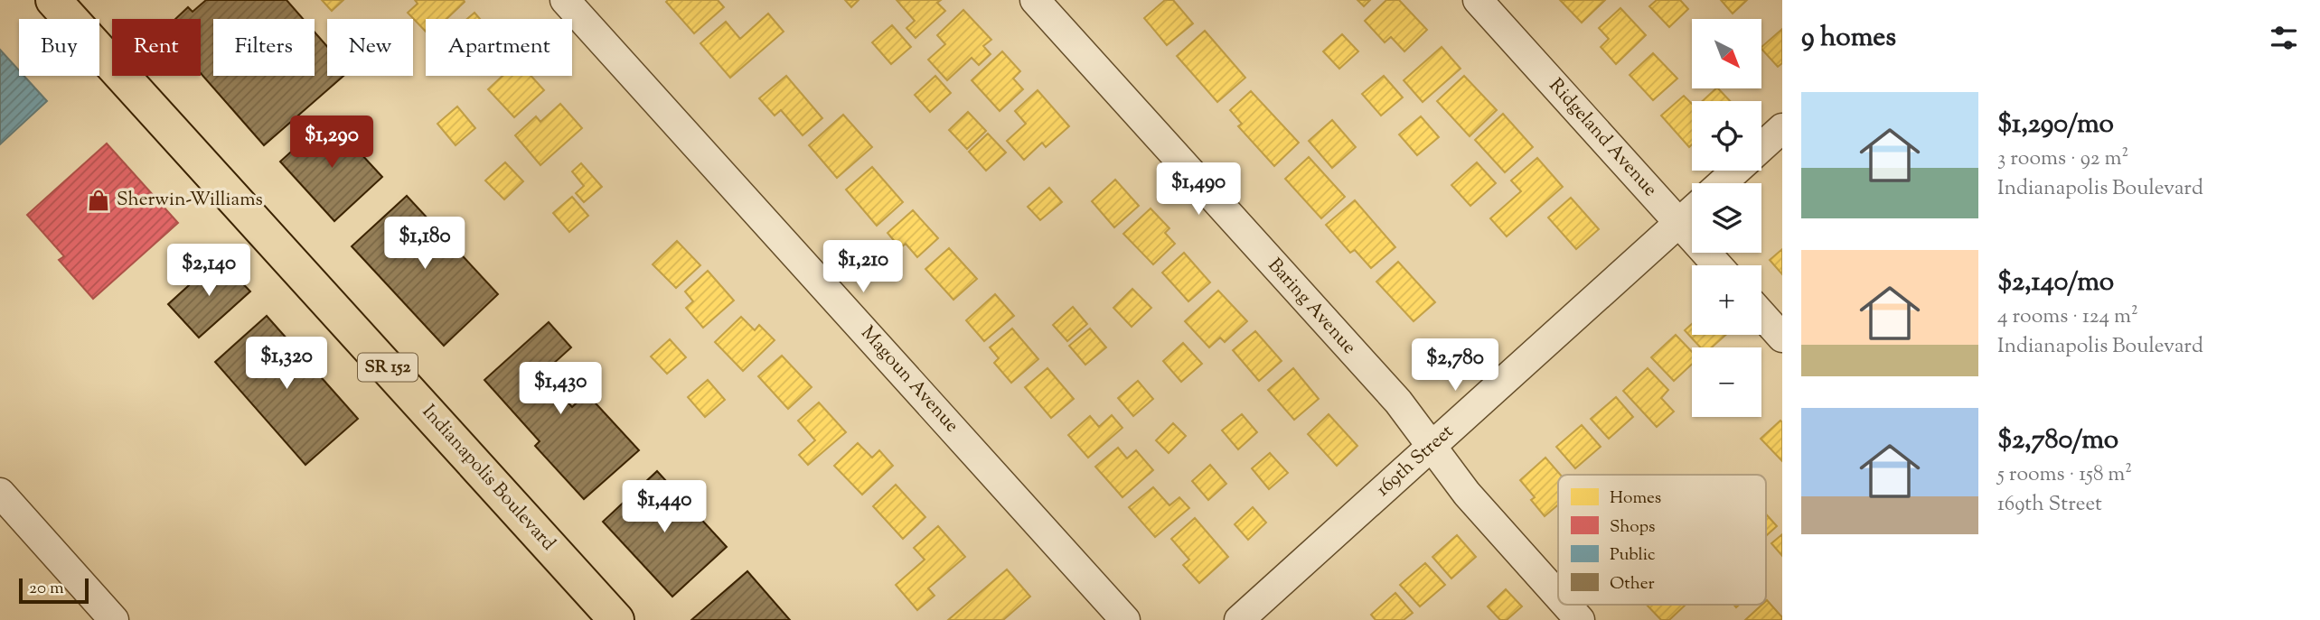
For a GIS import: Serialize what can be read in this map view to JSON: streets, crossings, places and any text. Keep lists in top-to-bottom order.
{
  "streets": {
    "main road": ["SR 152", "Indianapolis Boulevard"],
    "street": [
      "Ridgeland Avenue",
      "Baring Avenue",
      "Magoun Avenue",
      "169th Street"
    ]
  },
  "crossings": [
    ["Ridgeland Avenue", "169th Street"],
    ["Baring Avenue", "169th Street"]
  ],
  "places": {
    "shop": ["Sherwin-Williams"]
  },
  "legend": [
    "Homes",
    "Shops",
    "Public",
    "Other"
  ],
  "scale_bar": "20 m",
  "north": "bottom right",
  "page": {
    "heading": "9 homes",
    "map_buttons": ["+", "−"],
    "chip": [
      "Buy",
      "Rent",
      "Filters",
      "New",
      "Apartment"
    ],
    "list": [
      {
        "name": "$1,290/mo",
        "note": "3 rooms · 92 m² · Indianapolis Boulevard"
      },
      {
        "name": "$2,140/mo",
        "note": "4 rooms · 124 m² · Indianapolis Boulevard"
      },
      {
        "name": "$2,780/mo",
        "note": "5 rooms · 158 m² · 169th Street"
      }
    ],
    "price": [
      "$1,290",
      "$1,490",
      "$1,180",
      "$1,210",
      "$2,140",
      "$1,320",
      "$2,780",
      "$1,430",
      "$1,440"
    ],
    "scale": "20 m"
  }
}
